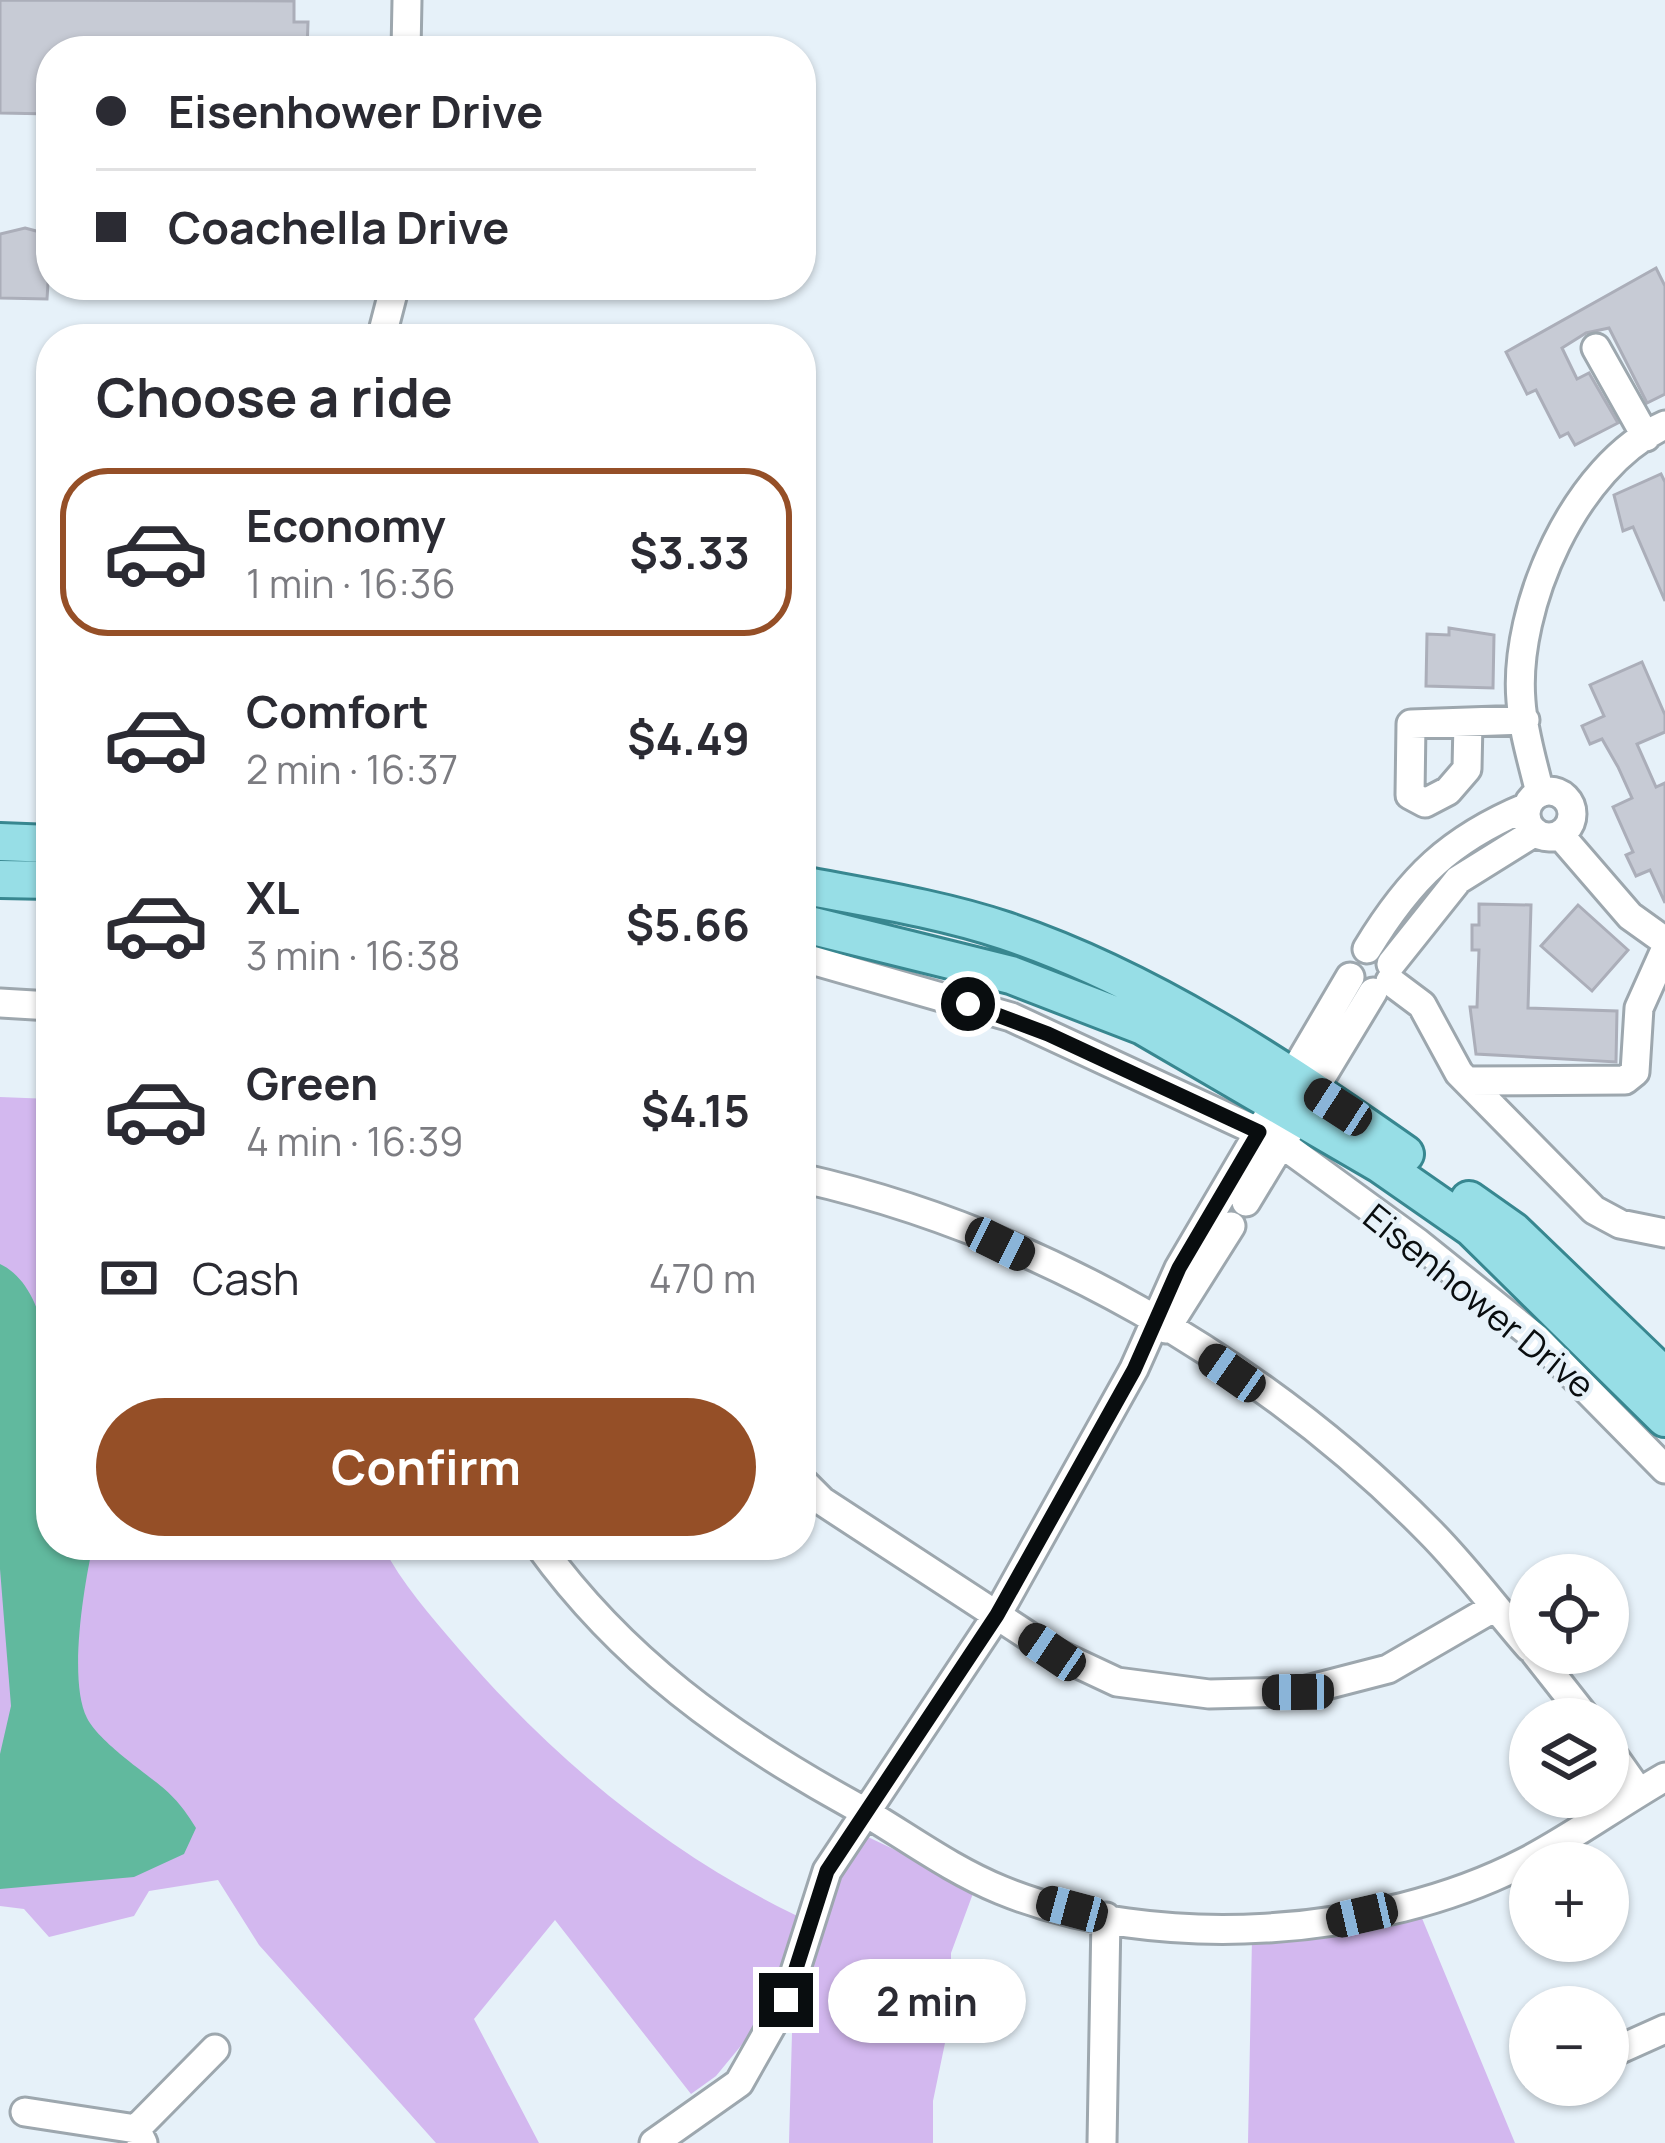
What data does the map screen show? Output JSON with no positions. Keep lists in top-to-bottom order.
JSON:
{
  "streets": {
    "main road": ["Eisenhower Drive"]
  },
  "page": {
    "banner": ["Eisenhower Drive", "Coachella Drive"],
    "heading": "Choose a ride",
    "list": [
      {
        "name": "Economy",
        "note": "1 min · 16:36",
        "value": "$3.33"
      },
      {
        "name": "Comfort",
        "note": "2 min · 16:37",
        "value": "$4.49"
      },
      {
        "name": "XL",
        "note": "3 min · 16:38",
        "value": "$5.66"
      },
      {
        "name": "Green",
        "note": "4 min · 16:39",
        "value": "$4.15"
      }
    ],
    "pay": ["Cash", "470 m"],
    "buttons": "Confirm",
    "map_buttons": ["+", "−"],
    "bubble": "2 min"
  }
}
